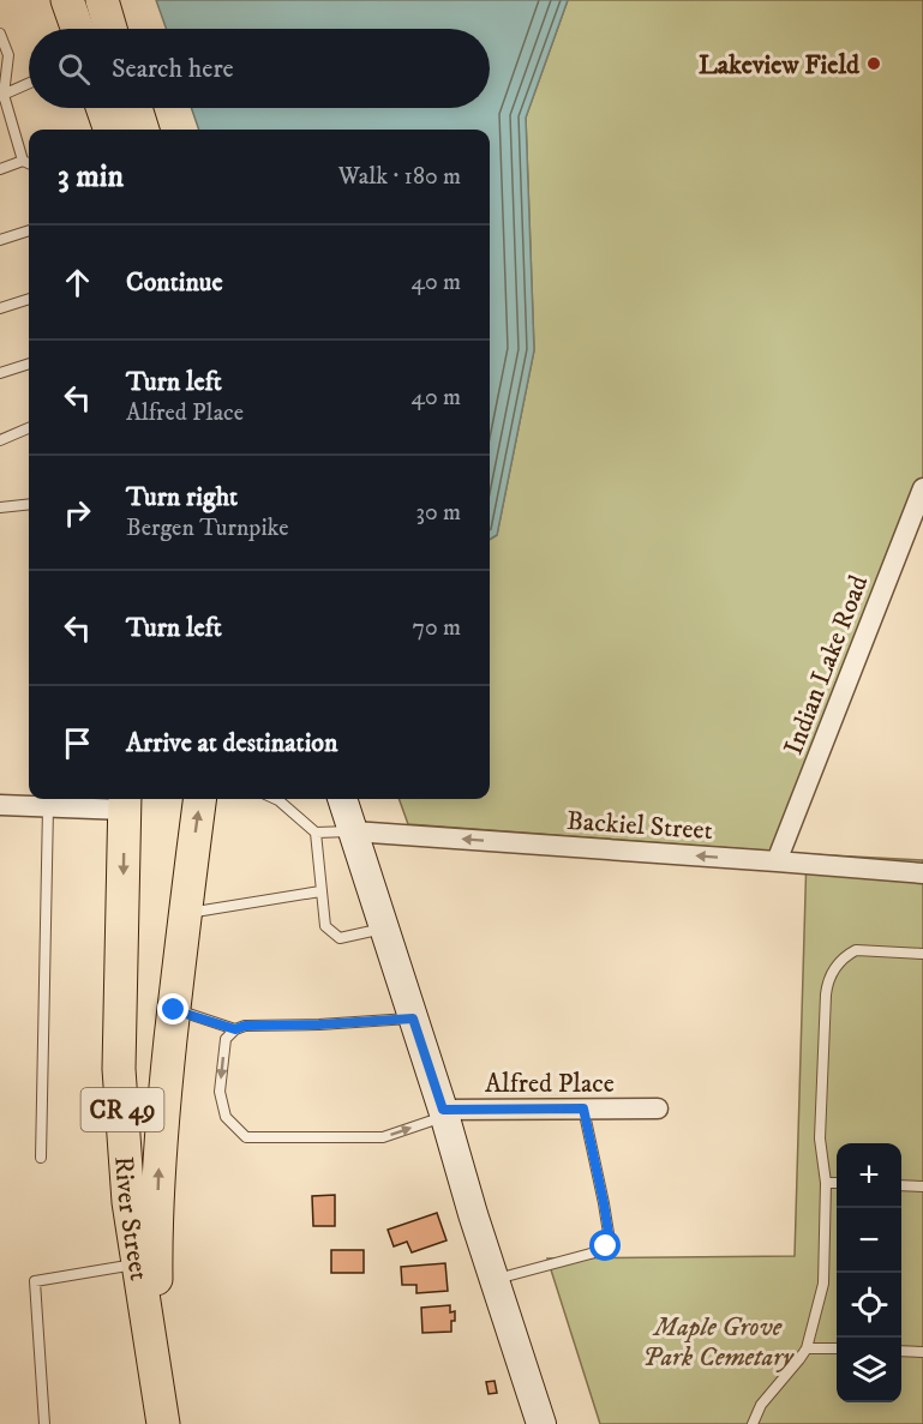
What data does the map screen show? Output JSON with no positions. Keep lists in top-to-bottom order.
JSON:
{
  "streets": {
    "main road": ["CR 49", "River Street"],
    "street": ["Indian Lake Road", "Backiel Street", "Alfred Place"]
  },
  "crossings": [
    ["Indian Lake Road", "Backiel Street"],
    ["CR 49", "River Street"]
  ],
  "one_way": ["Backiel Street"],
  "parks": ["Maple Grove Park Cemetary"],
  "places": ["Lakeview Field"],
  "page": {
    "search": "Search here",
    "heading": ["3 min", "Walk · 180 m"],
    "list": [
      ["Continue", "40 m"],
      ["Turn left", "Alfred Place", "40 m"],
      ["Turn right", "Bergen Turnpike", "30 m"],
      ["Turn left", "70 m"],
      "Arrive at destination"
    ],
    "map_buttons": ["+", "−"]
  }
}
